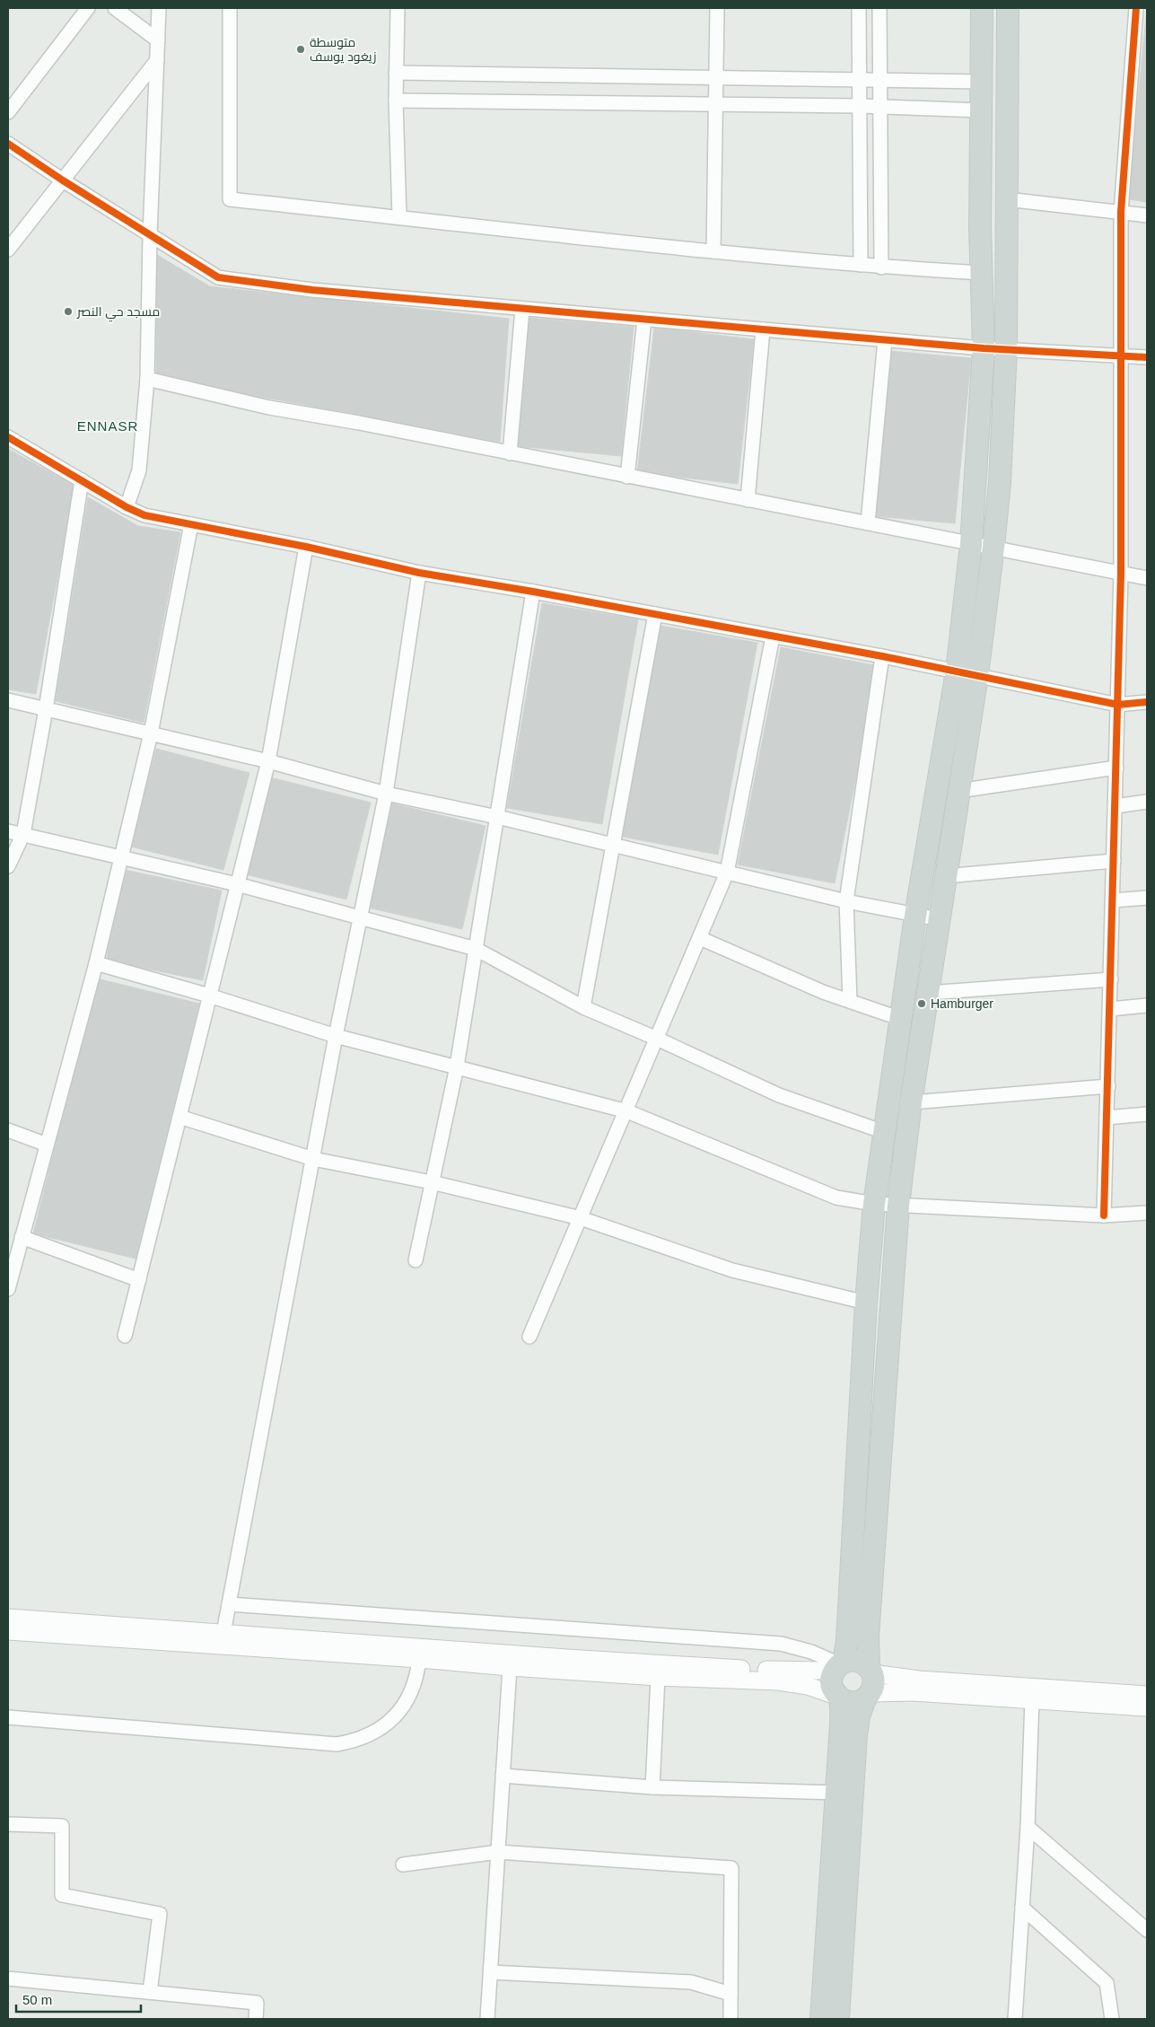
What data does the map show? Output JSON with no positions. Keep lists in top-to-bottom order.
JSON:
{
  "districts": ["ENNASR"],
  "places": ["متوسطة زيغود يوسف", "مسجد حي النصر", "Hamburger"],
  "scale_bar": "50 m"
}
